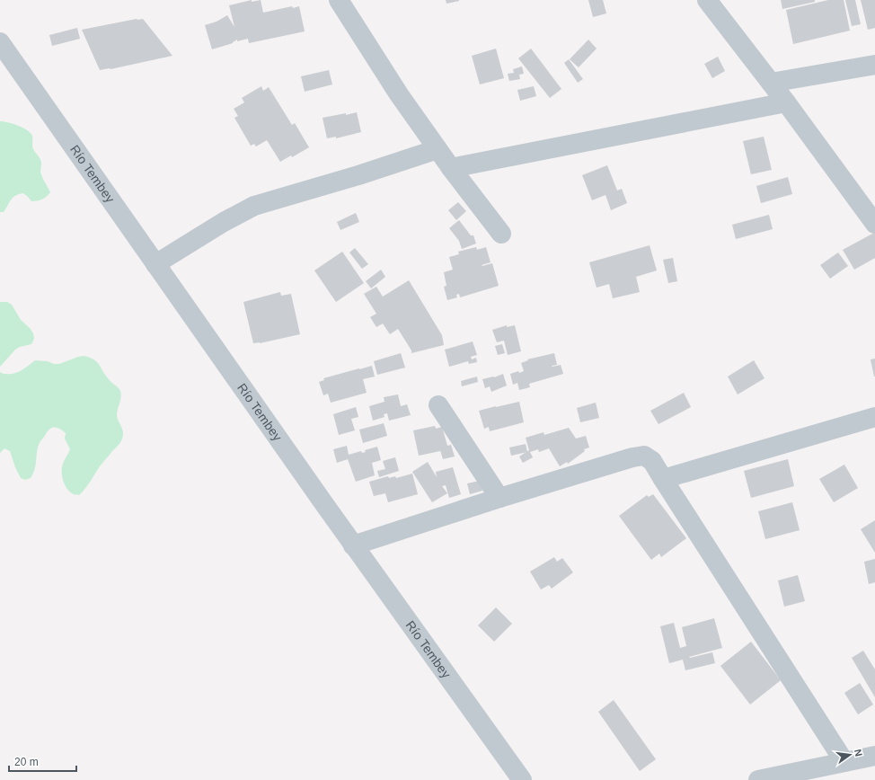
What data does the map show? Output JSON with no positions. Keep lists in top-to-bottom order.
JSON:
{
  "streets": {
    "street": ["Río Tembey"]
  },
  "scale_bar": "20 m",
  "north": "right"
}
